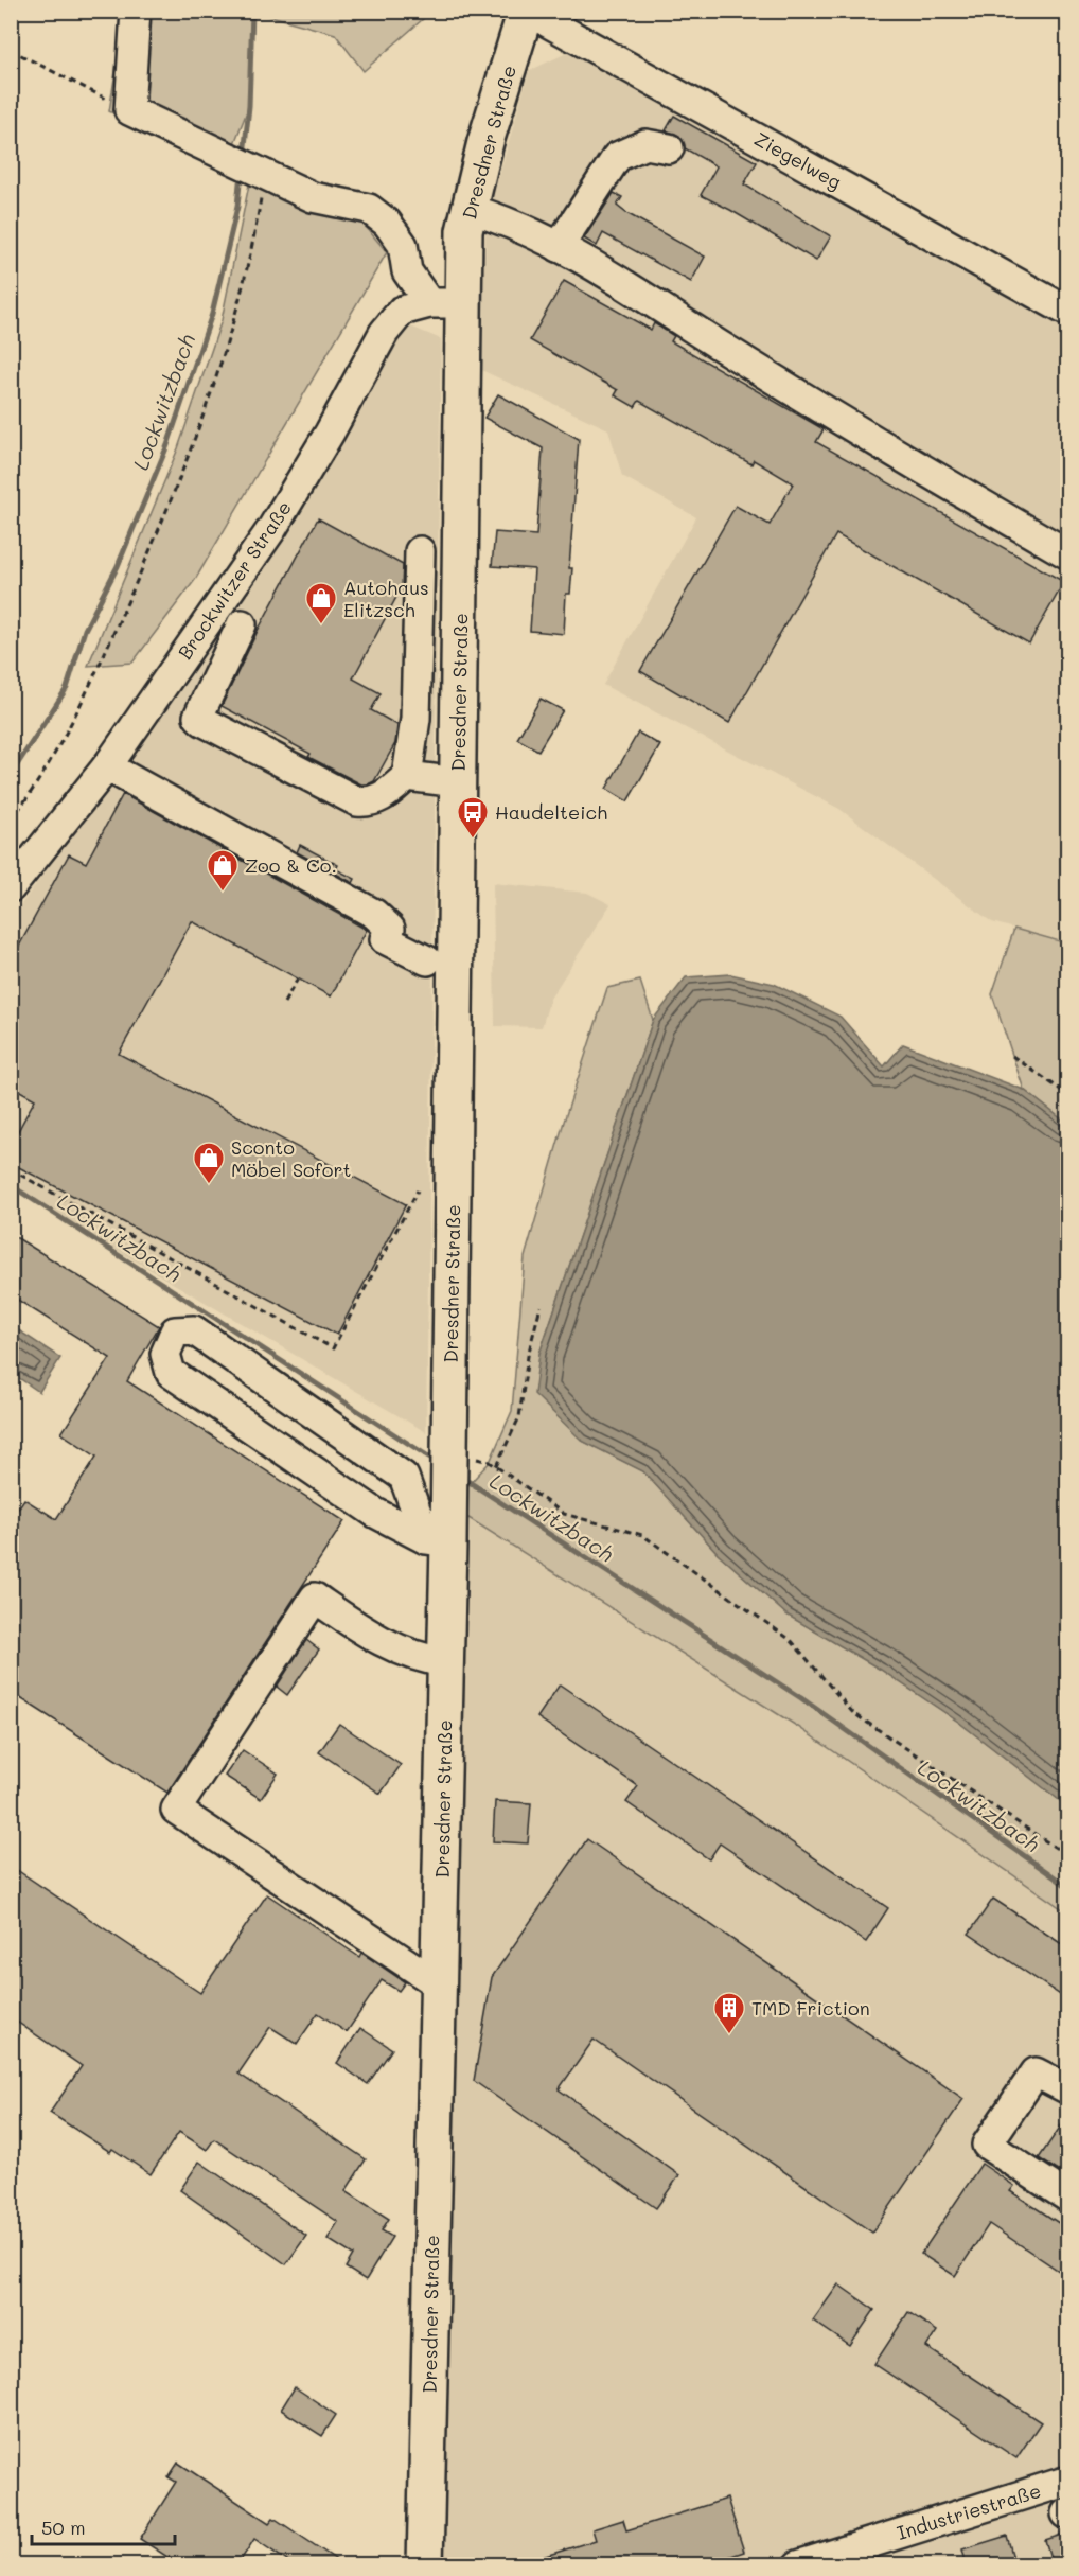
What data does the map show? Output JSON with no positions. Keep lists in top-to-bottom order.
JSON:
{
  "streets": {
    "main road": ["Dresdner Straße"],
    "street": ["Ziegelweg", "Brockwitzer Straße", "Industriestraße"]
  },
  "crossings": [
    ["Dresdner Straße", "Ziegelweg"],
    ["Dresdner Straße", "Brockwitzer Straße"]
  ],
  "water": ["Lockwitzbach"],
  "places": {
    "shop": ["Autohaus Elitzsch", "Zoo & Co.", "Sconto Möbel Sofort"],
    "bus stop": ["Haudelteich"],
    "building": ["TMD Friction"]
  },
  "scale_bar": "50 m"
}
